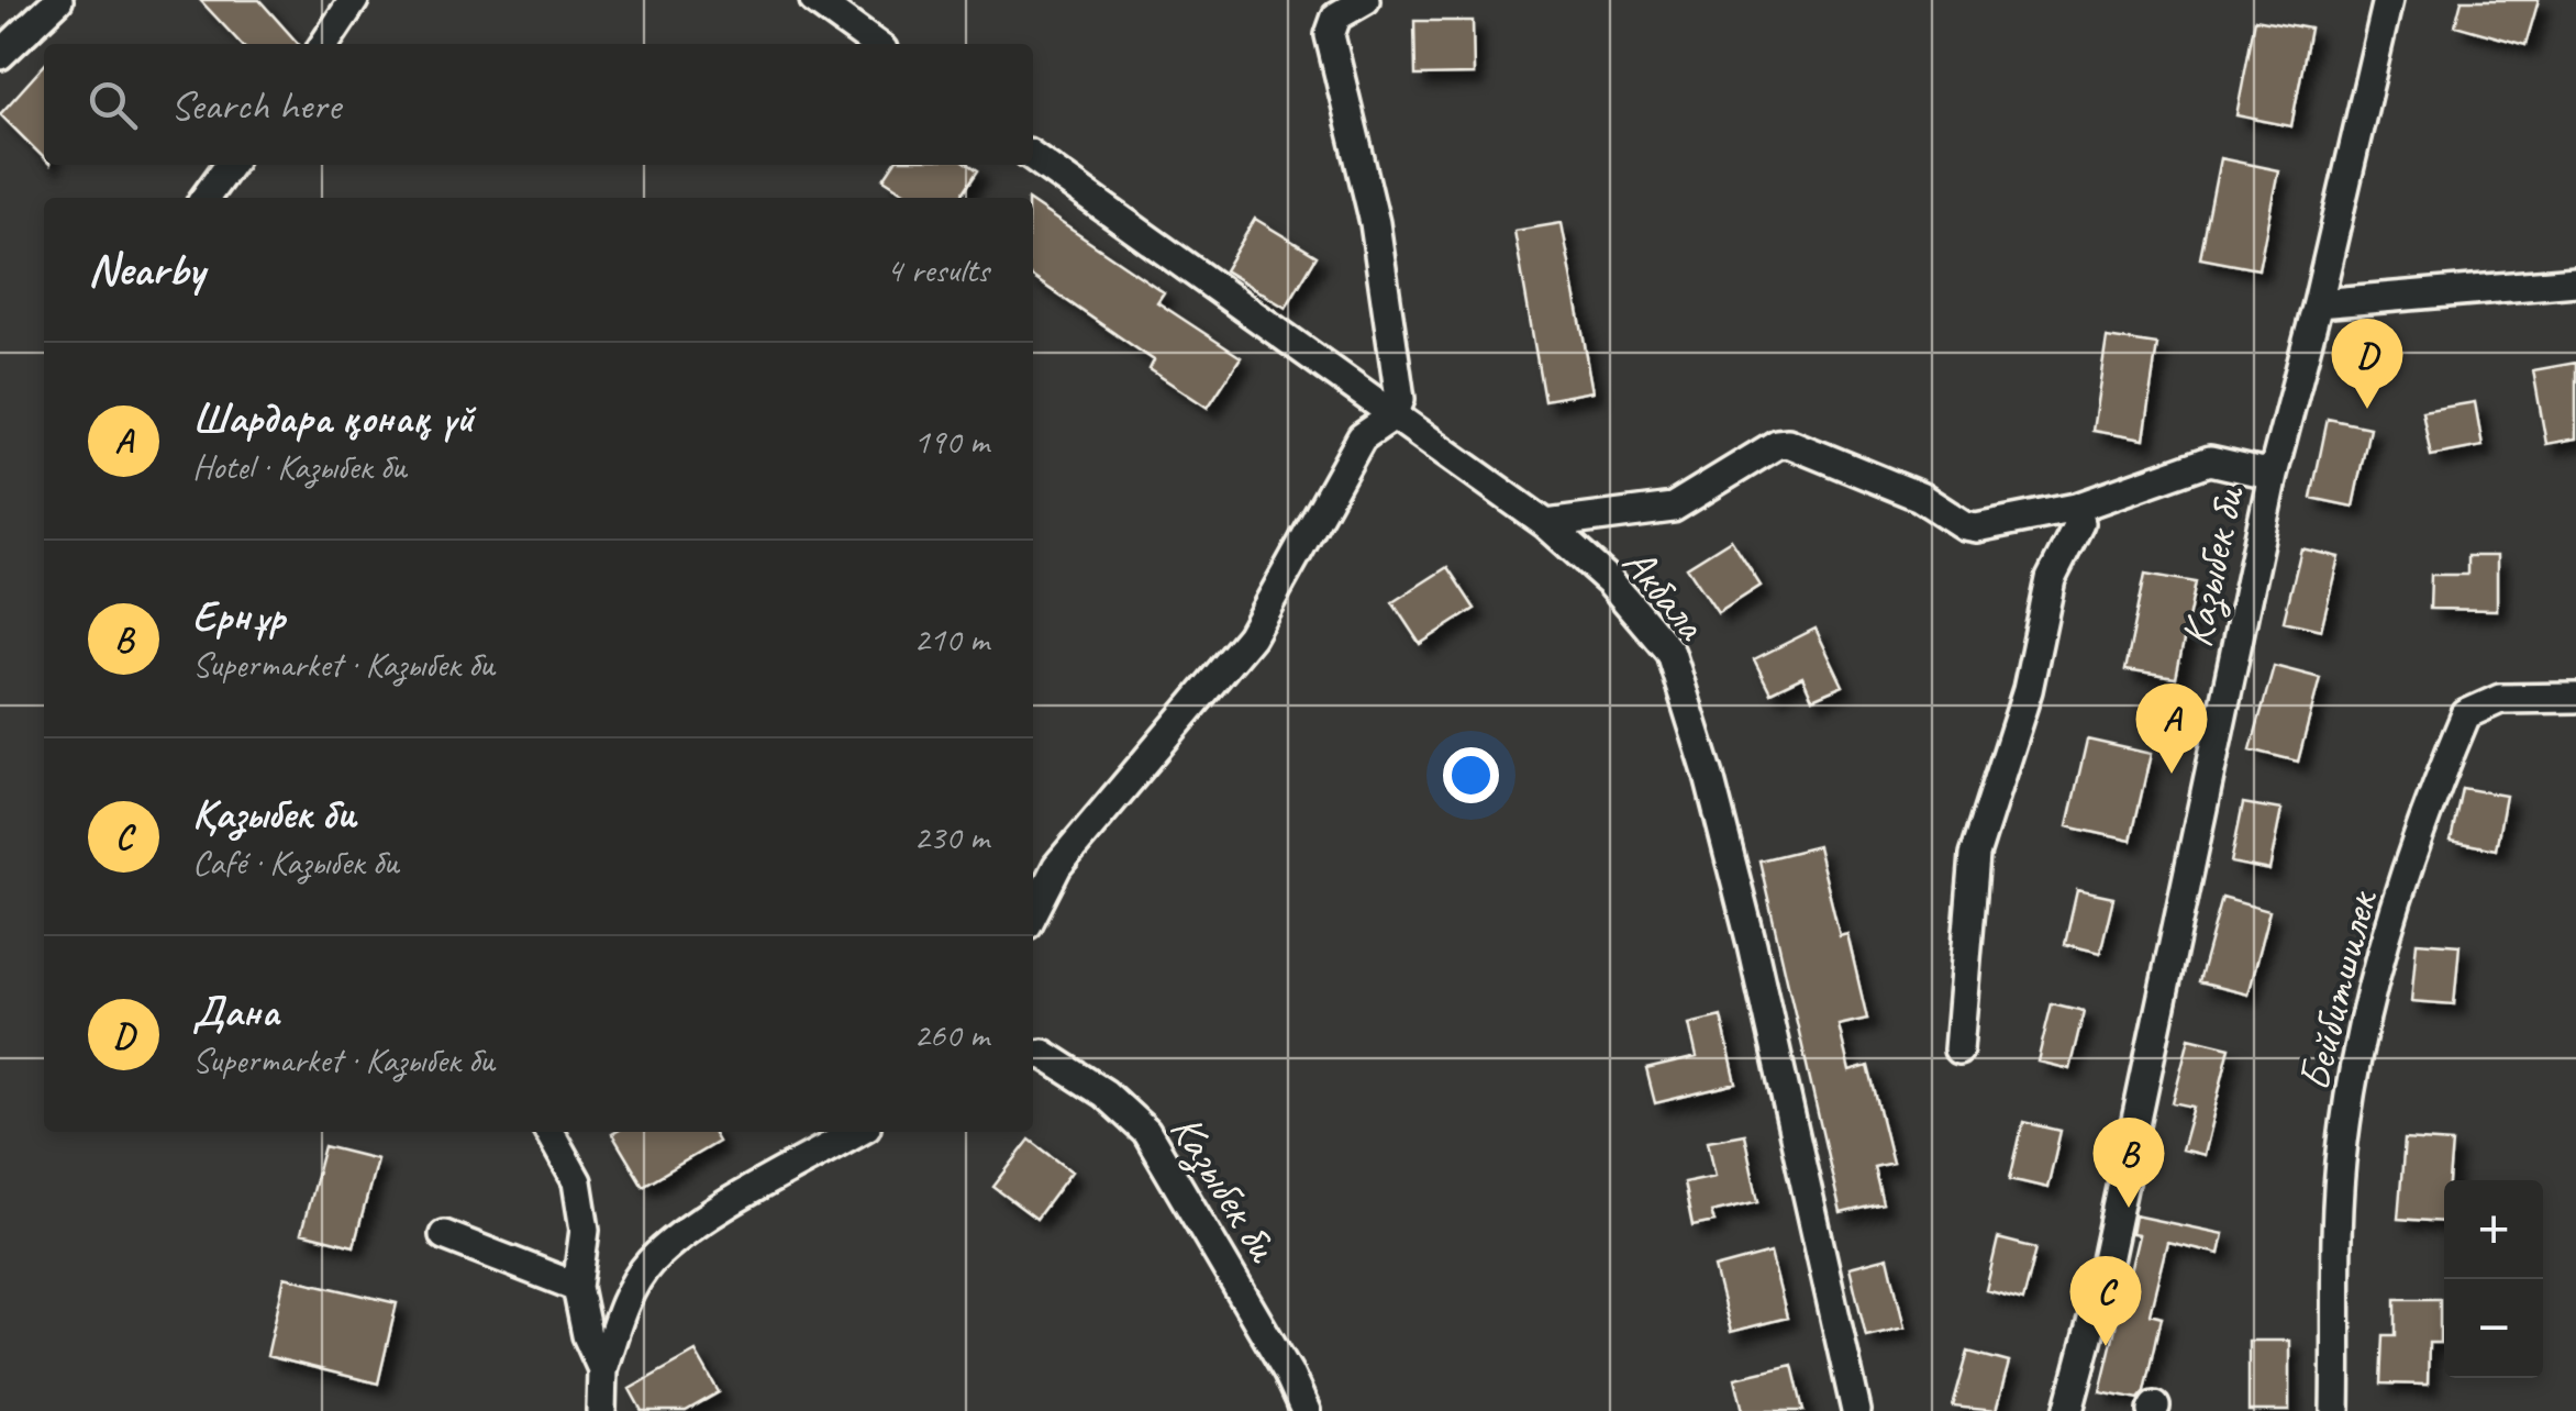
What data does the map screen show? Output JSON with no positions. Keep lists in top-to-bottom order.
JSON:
{
  "streets": {
    "street": ["Казыбек би", "Акбала", "Бейбитшилек"]
  },
  "page": {
    "search": "Search here",
    "heading": ["Nearby", "4 results"],
    "pins": [
      "D",
      "A",
      "B",
      "C"
    ],
    "list": [
      {
        "mark": "A",
        "name": "Шардара қонақ үй",
        "note": "Hotel · Казыбек би",
        "value": "190 m"
      },
      {
        "mark": "B",
        "name": "Ернұр",
        "note": "Supermarket · Казыбек би",
        "value": "210 m"
      },
      {
        "mark": "C",
        "name": "Қазыбек би",
        "note": "Café · Казыбек би",
        "value": "230 m"
      },
      {
        "mark": "D",
        "name": "Дана",
        "note": "Supermarket · Казыбек би",
        "value": "260 m"
      }
    ],
    "map_buttons": ["+", "−"]
  }
}
